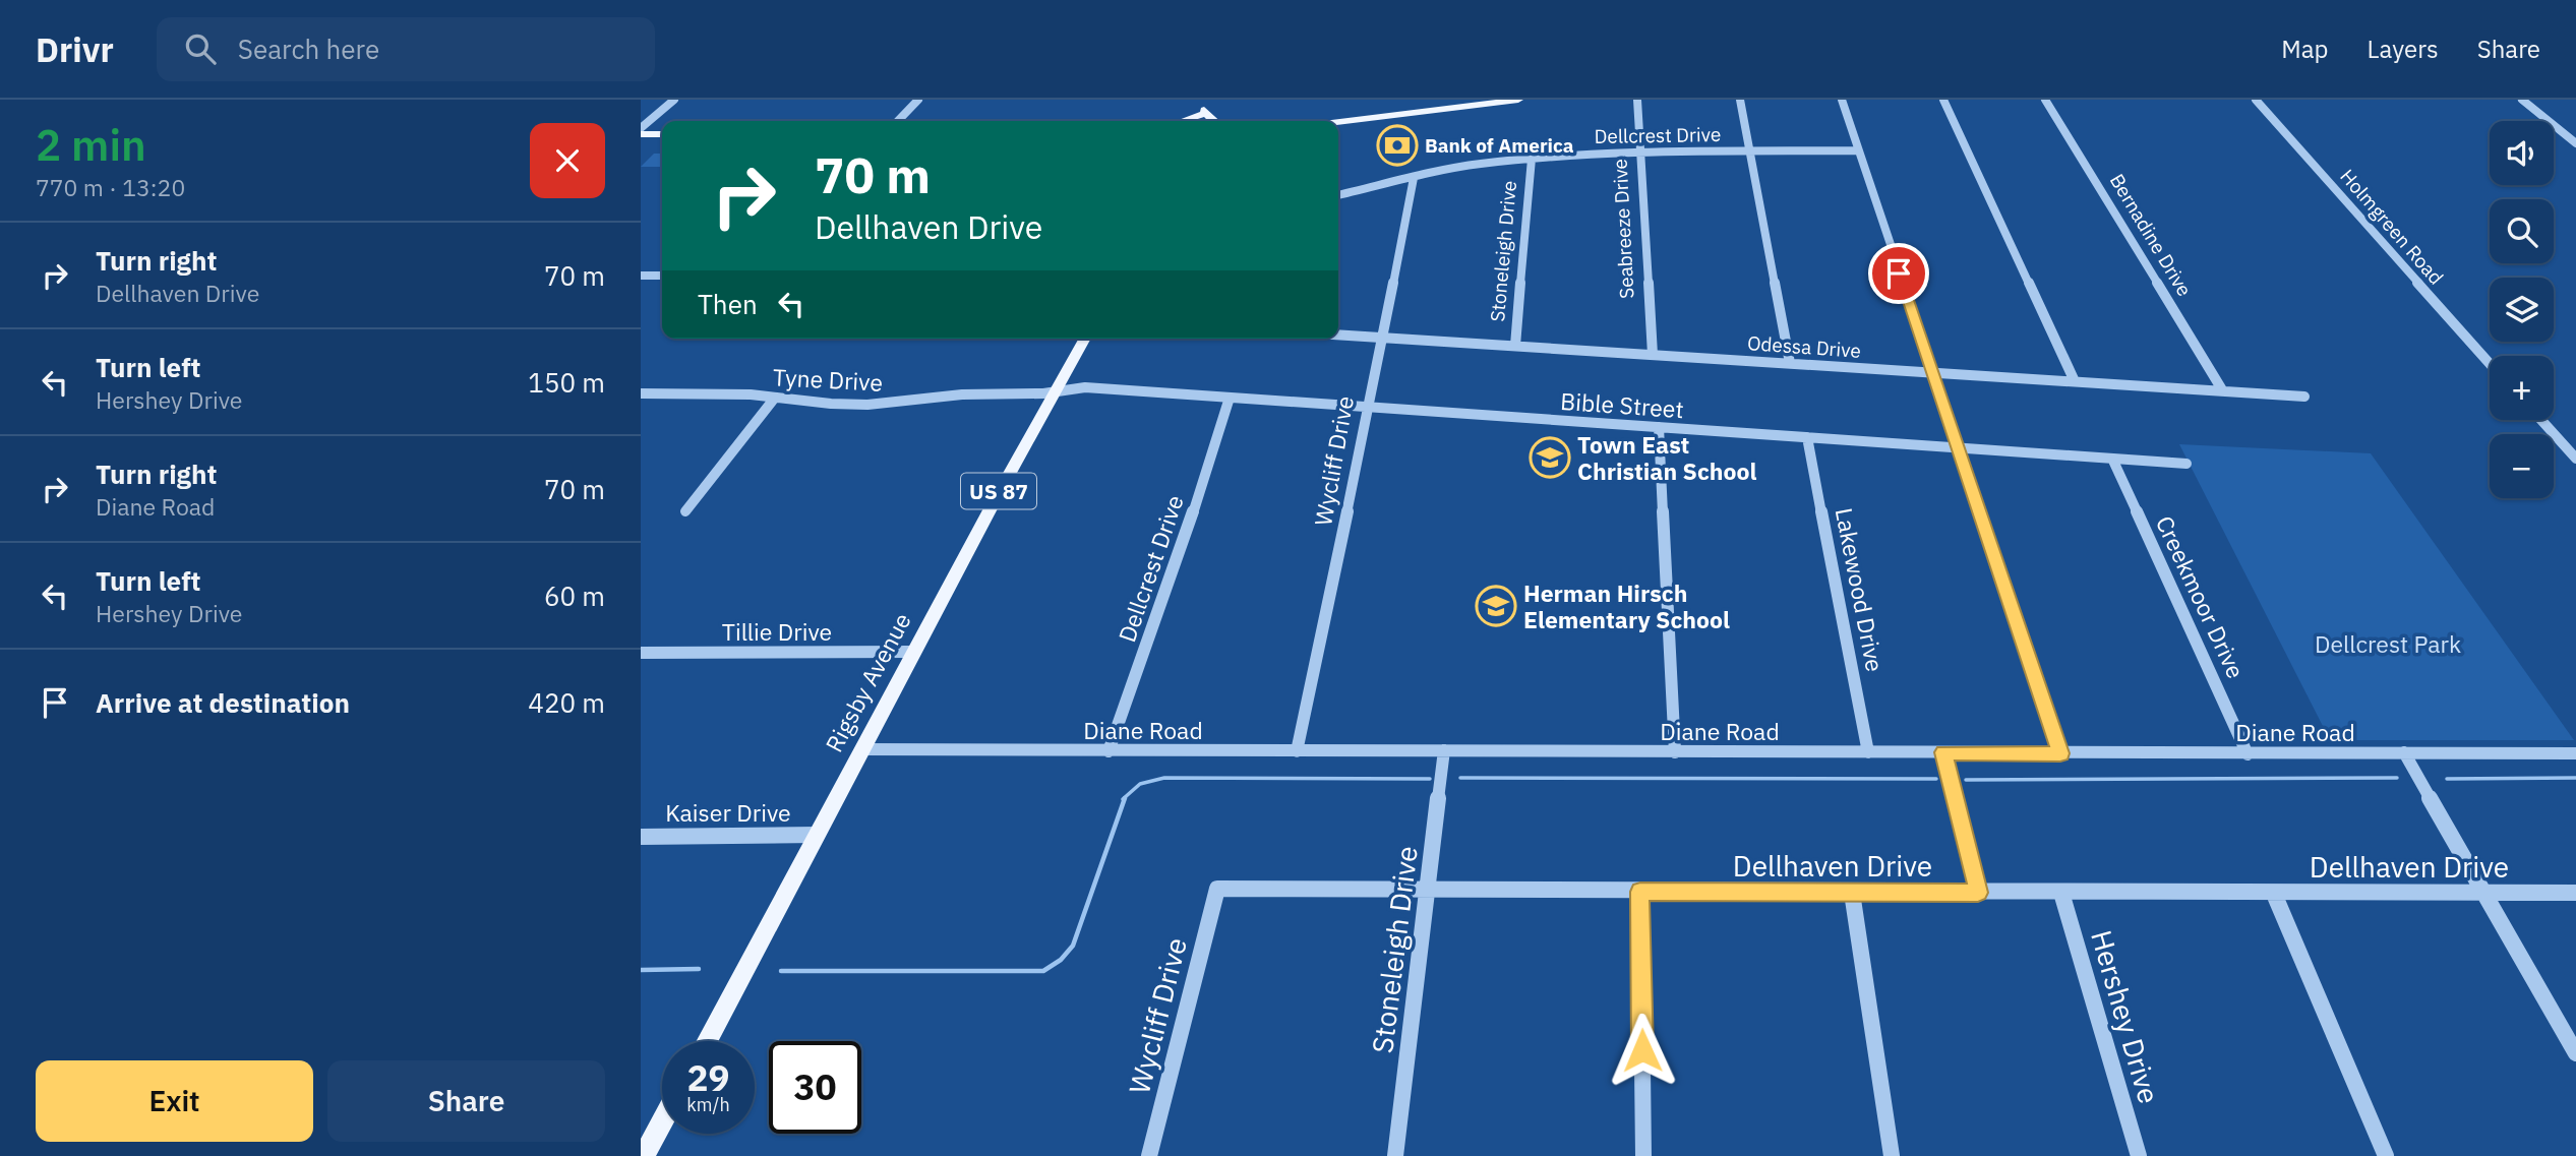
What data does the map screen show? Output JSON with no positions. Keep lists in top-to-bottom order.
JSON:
{
  "streets": {
    "main road": ["US 87", "Rigsby Avenue"],
    "street": [
      "Dellcrest Drive",
      "Holmgreen Road",
      "Seabreeze Drive",
      "Bernadine Drive",
      "Stoneleigh Drive",
      "Odessa Drive",
      "Tyne Drive",
      "Bible Street",
      "Wycliff Drive",
      "Lakewood Drive",
      "Creekmoor Drive",
      "Tillie Drive",
      "Diane Road",
      "Kaiser Drive",
      "Dellhaven Drive",
      "Hershey Drive"
    ]
  },
  "crossings": [
    ["Dellcrest Drive", "Seabreeze Drive"],
    ["Dellcrest Drive", "Stoneleigh Drive"],
    ["Dellcrest Drive", "Bible Street"],
    ["Dellcrest Drive", "Wycliff Drive"],
    ["Dellcrest Drive", "Diane Road"],
    ["Seabreeze Drive", "Odessa Drive"],
    ["Bernadine Drive", "Odessa Drive"],
    ["Stoneleigh Drive", "Odessa Drive"],
    ["Stoneleigh Drive", "Diane Road"],
    ["Stoneleigh Drive", "Dellhaven Drive"],
    ["Odessa Drive", "Wycliff Drive"],
    ["Tyne Drive", "Bible Street"],
    ["Tyne Drive", "Rigsby Avenue"],
    ["Bible Street", "Wycliff Drive"],
    ["Bible Street", "Lakewood Drive"],
    ["Bible Street", "Creekmoor Drive"],
    ["Bible Street", "Rigsby Avenue"],
    ["Wycliff Drive", "Diane Road"],
    ["Wycliff Drive", "Dellhaven Drive"],
    ["Lakewood Drive", "Diane Road"],
    ["Creekmoor Drive", "Diane Road"],
    ["Tillie Drive", "Rigsby Avenue"],
    ["Rigsby Avenue", "Diane Road"],
    ["Rigsby Avenue", "Kaiser Drive"],
    ["Dellhaven Drive", "Hershey Drive"]
  ],
  "parks": ["Dellcrest Park"],
  "places": {
    "bank": ["Bank of America"],
    "school or university": ["Town East Christian School", "Herman Hirsch Elementary School"]
  },
  "page": {
    "header": "Drivr",
    "search": "Search here",
    "nav": ["Map", "Layers", "Share"],
    "heading": ["2 min", "770 m · 13:20"],
    "map_buttons": ["+", "−"],
    "turn": ["70 m", "Dellhaven Drive"],
    "list": [
      {
        "name": "Turn right",
        "note": "Dellhaven Drive",
        "value": "70 m"
      },
      {
        "name": "Turn left",
        "note": "Hershey Drive",
        "value": "150 m"
      },
      {
        "name": "Turn right",
        "note": "Diane Road",
        "value": "70 m"
      },
      {
        "name": "Turn left",
        "note": "Hershey Drive",
        "value": "60 m"
      },
      {
        "name": "Arrive at destination",
        "value": "420 m"
      }
    ],
    "then": "Then",
    "speed": "29 km/h",
    "limit": "30",
    "buttons": ["Exit", "Share"]
  }
}
